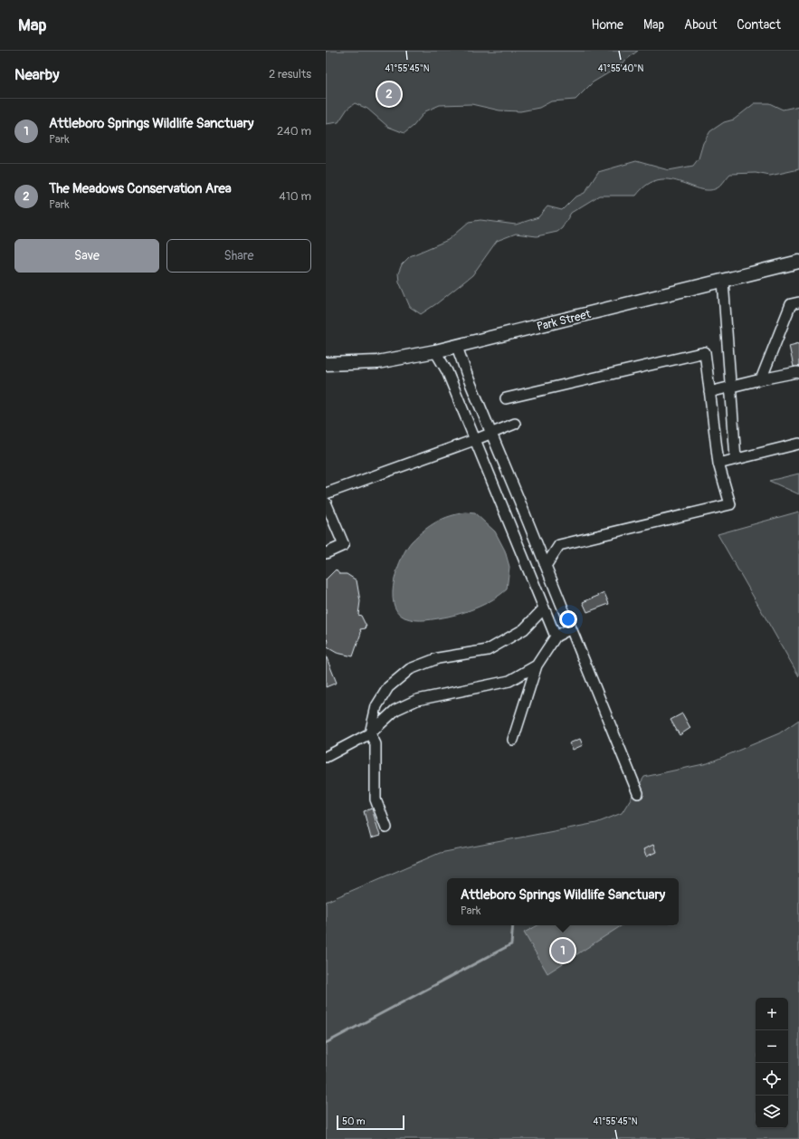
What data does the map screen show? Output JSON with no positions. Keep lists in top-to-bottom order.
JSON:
{
  "streets": {
    "main road": ["Park Street"]
  },
  "scale_bar": "50 m",
  "page": {
    "header": "Map",
    "nav": [
      "Home",
      "Map",
      "About",
      "Contact"
    ],
    "heading": ["Nearby", "2 results"],
    "pins": ["2", "1"],
    "list": [
      {
        "mark": "1",
        "name": "Attleboro Springs Wildlife Sanctuary",
        "note": "Park",
        "value": "240 m"
      },
      {
        "mark": "2",
        "name": "The Meadows Conservation Area",
        "note": "Park",
        "value": "410 m"
      }
    ],
    "buttons": ["Save", "Share"],
    "popup": ["Attleboro Springs Wildlife Sanctuary", "Park"],
    "map_buttons": ["+", "−"],
    "scale": "50 m"
  },
  "coordinates": ["41°55'40\"N", "41°55'45\"N"]
}
